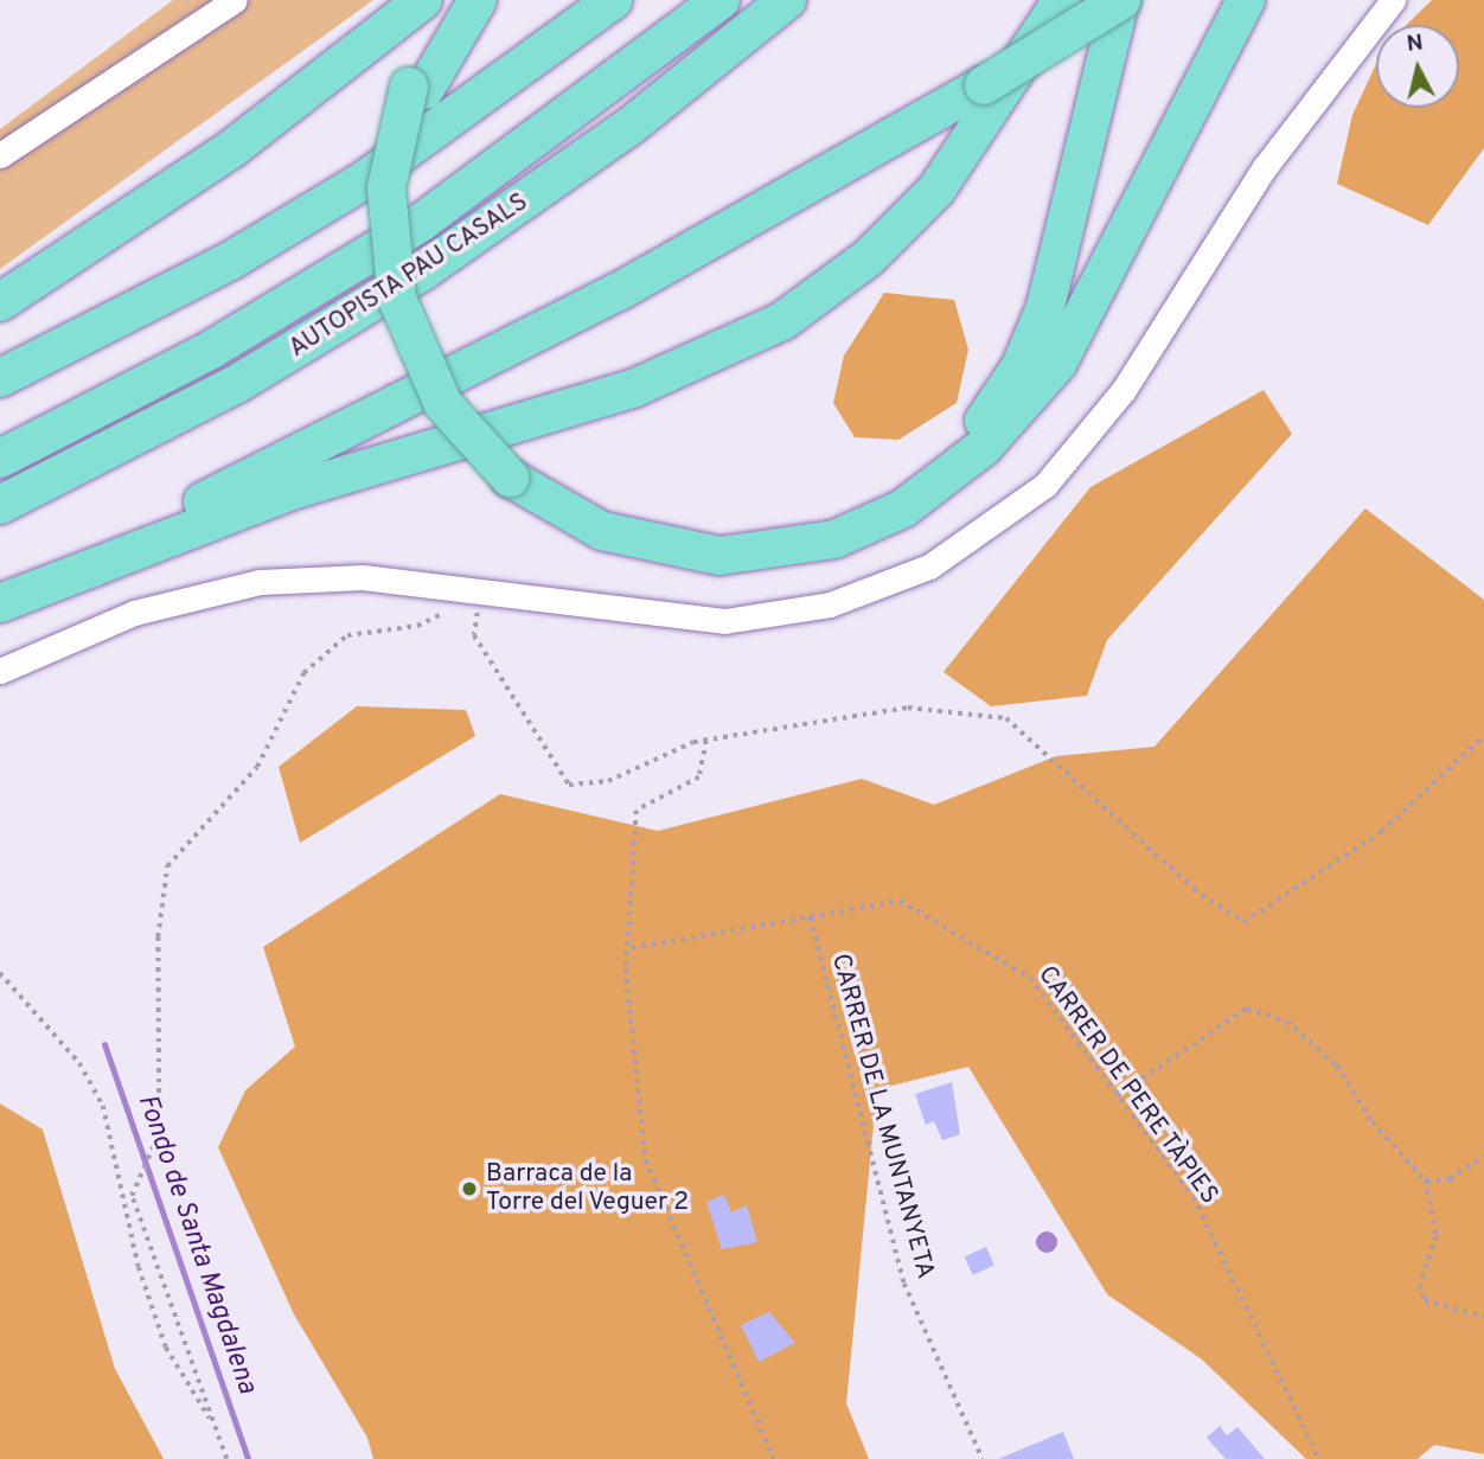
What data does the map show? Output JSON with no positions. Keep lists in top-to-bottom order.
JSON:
{
  "streets": {
    "highway": ["AUTOPISTA PAU CASALS"],
    "path": ["CARRER DE PERE TÀPIES", "CARRER DE LA MUNTANYETA"]
  },
  "crossings": [
    ["CARRER DE PERE TÀPIES", "CARRER DE LA MUNTANYETA"]
  ],
  "water": ["Fondo de Santa Magdalena"],
  "places": ["Barraca de la Torre del Veguer 2"],
  "north": "top"
}
